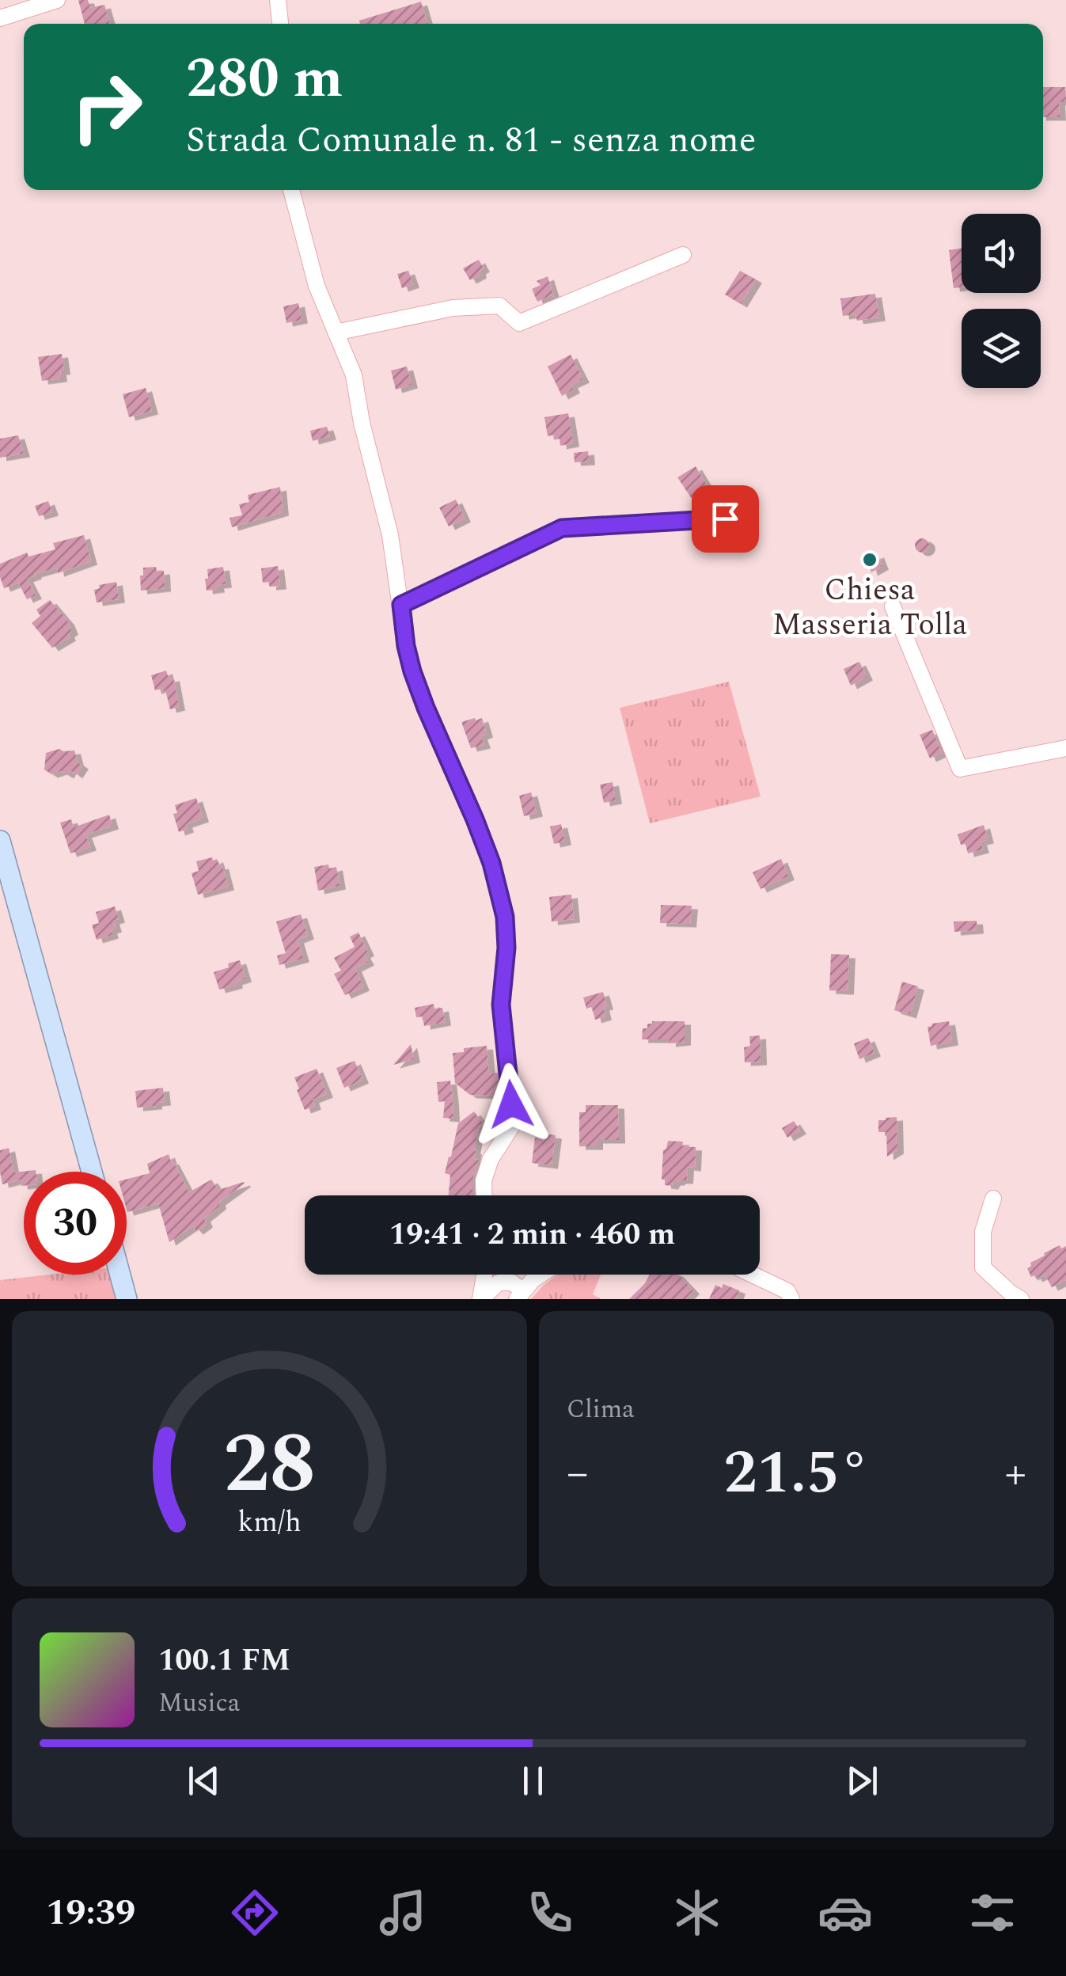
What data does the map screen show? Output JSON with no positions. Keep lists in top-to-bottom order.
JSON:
{
  "places": ["Chiesa Masseria Tolla"],
  "page": {
    "turn": ["280 m", "Strada Comunale n. 81 - senza nome"],
    "limit": "30",
    "trip": "19:41 · 2 min · 460 m",
    "tile": "Clima",
    "heat": ["−", "21.5°", "+"],
    "song": ["100.1 FM", "Musica"],
    "tabs": "19:39",
    "gauge": ["28", "km/h"]
  }
}
